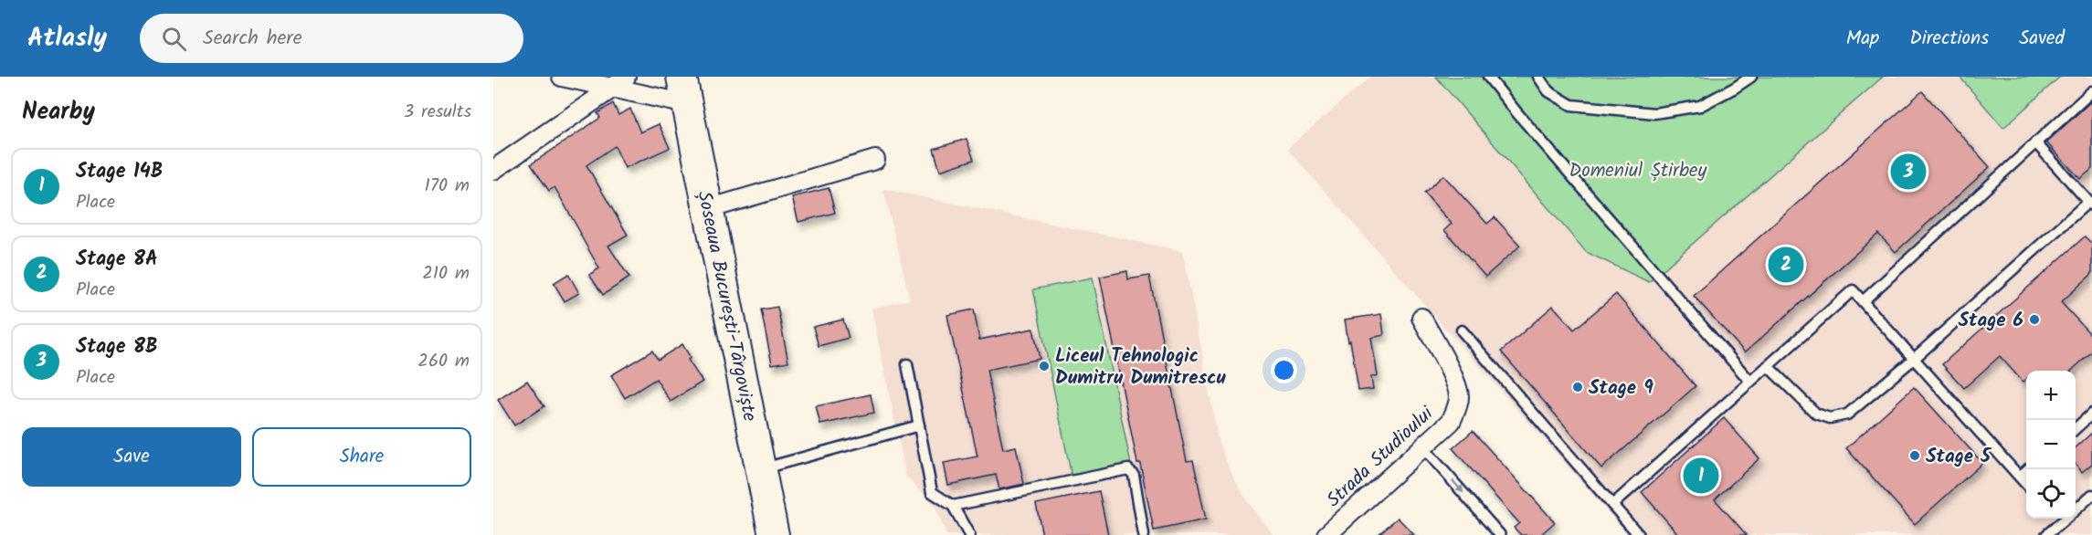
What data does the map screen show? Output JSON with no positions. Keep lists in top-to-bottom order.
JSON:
{
  "streets": {
    "main road": ["Șoseaua București-Târgoviște"],
    "street": ["Strada Studioului"]
  },
  "parks": ["Domeniul Știrbey"],
  "places": [
    "Stage 6",
    "Liceul Tehnologic Dumitru Dumitrescu",
    "Stage 9",
    "Stage 5"
  ],
  "page": {
    "header": "Atlasly",
    "search": "Search here",
    "nav": ["Map", "Directions", "Saved"],
    "heading": ["Nearby", "3 results"],
    "list": [
      {
        "mark": "1",
        "name": "Stage 14B",
        "note": "Place",
        "value": "170 m"
      },
      {
        "mark": "2",
        "name": "Stage 8A",
        "note": "Place",
        "value": "210 m"
      },
      {
        "mark": "3",
        "name": "Stage 8B",
        "note": "Place",
        "value": "260 m"
      }
    ],
    "pins": ["3", "2", "1"],
    "map_buttons": ["+", "−"],
    "buttons": ["Save", "Share"]
  }
}
